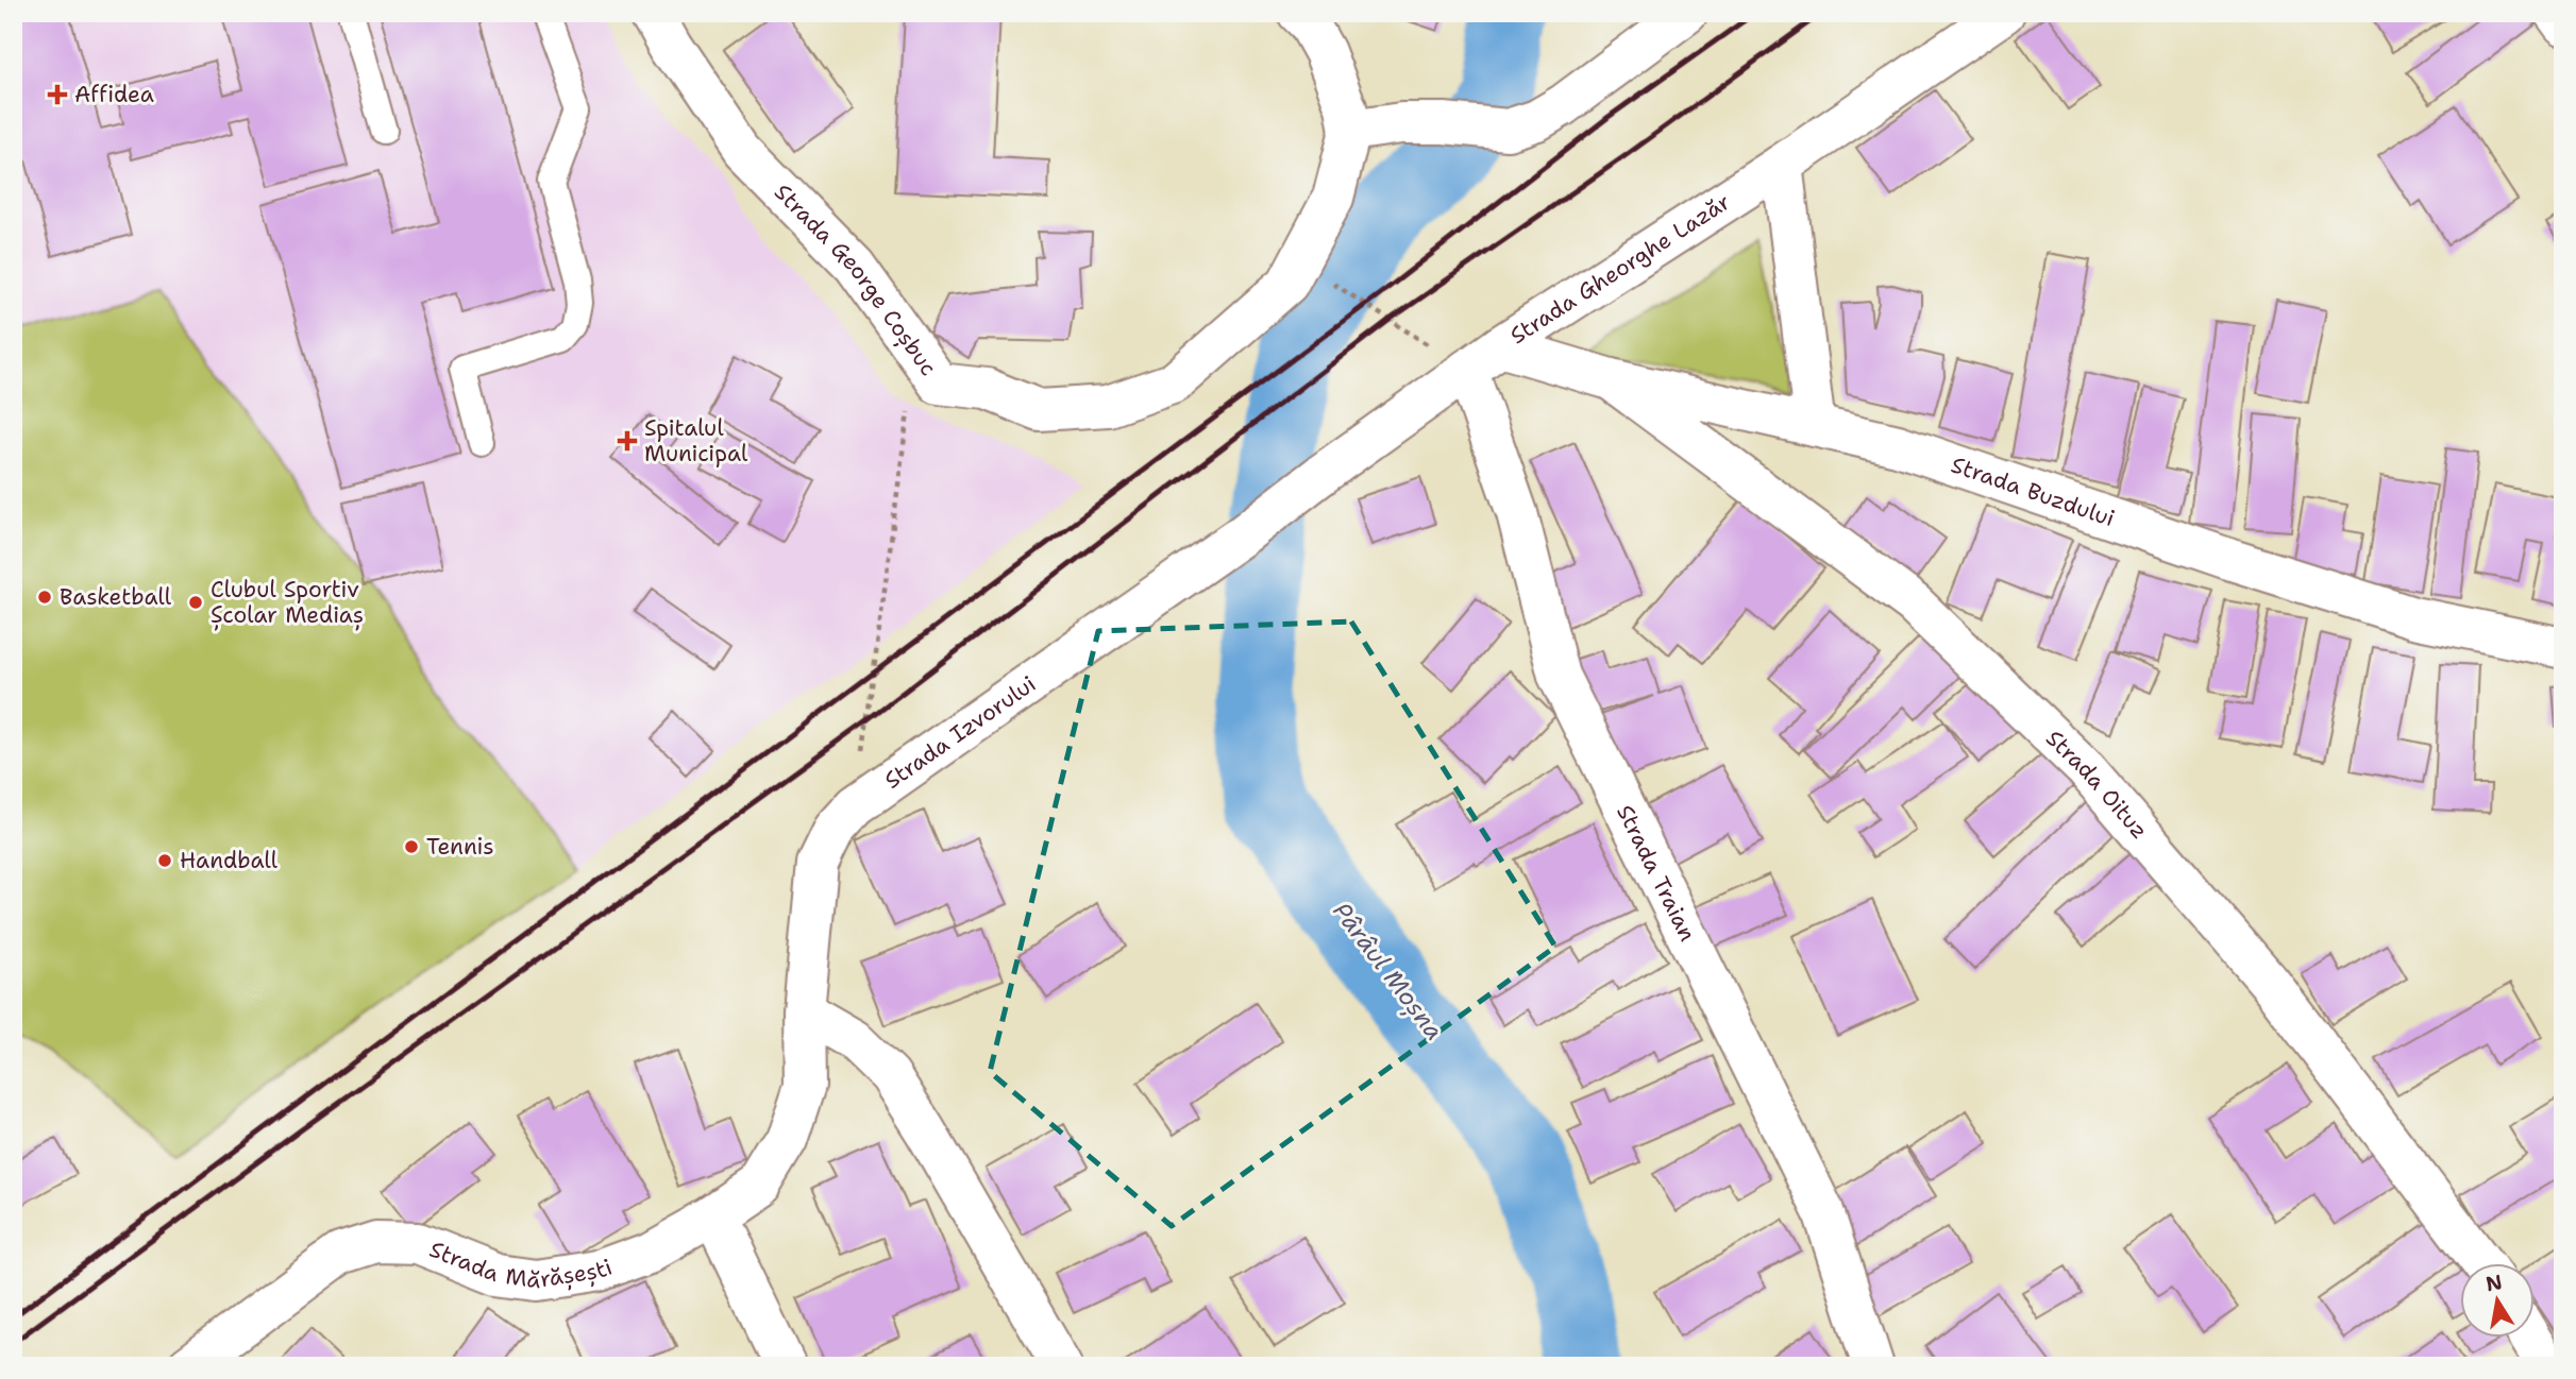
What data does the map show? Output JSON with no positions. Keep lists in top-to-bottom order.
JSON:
{
  "streets": {
    "street": [
      "Strada Gheorghe Lazăr",
      "Strada George Coșbuc",
      "Strada Buzdului",
      "Strada Izvorului",
      "Strada Oituz",
      "Strada Traian",
      "Strada Mărășești"
    ]
  },
  "crossings": [
    ["Strada Gheorghe Lazăr", "Strada Buzdului"],
    ["Strada Gheorghe Lazăr", "Strada Izvorului"],
    ["Strada Gheorghe Lazăr", "Strada Traian"],
    ["Strada Buzdului", "Strada Oituz"],
    ["Strada Izvorului", "Strada Mărășești"]
  ],
  "water": ["Pârâul Moșna"],
  "places": {
    "health": ["Affidea", "Spitalul Municipal"],
    "other": [
      "Basketball",
      "Clubul Sportiv Școlar Mediaș",
      "Tennis",
      "Handball"
    ]
  },
  "north": "top"
}
